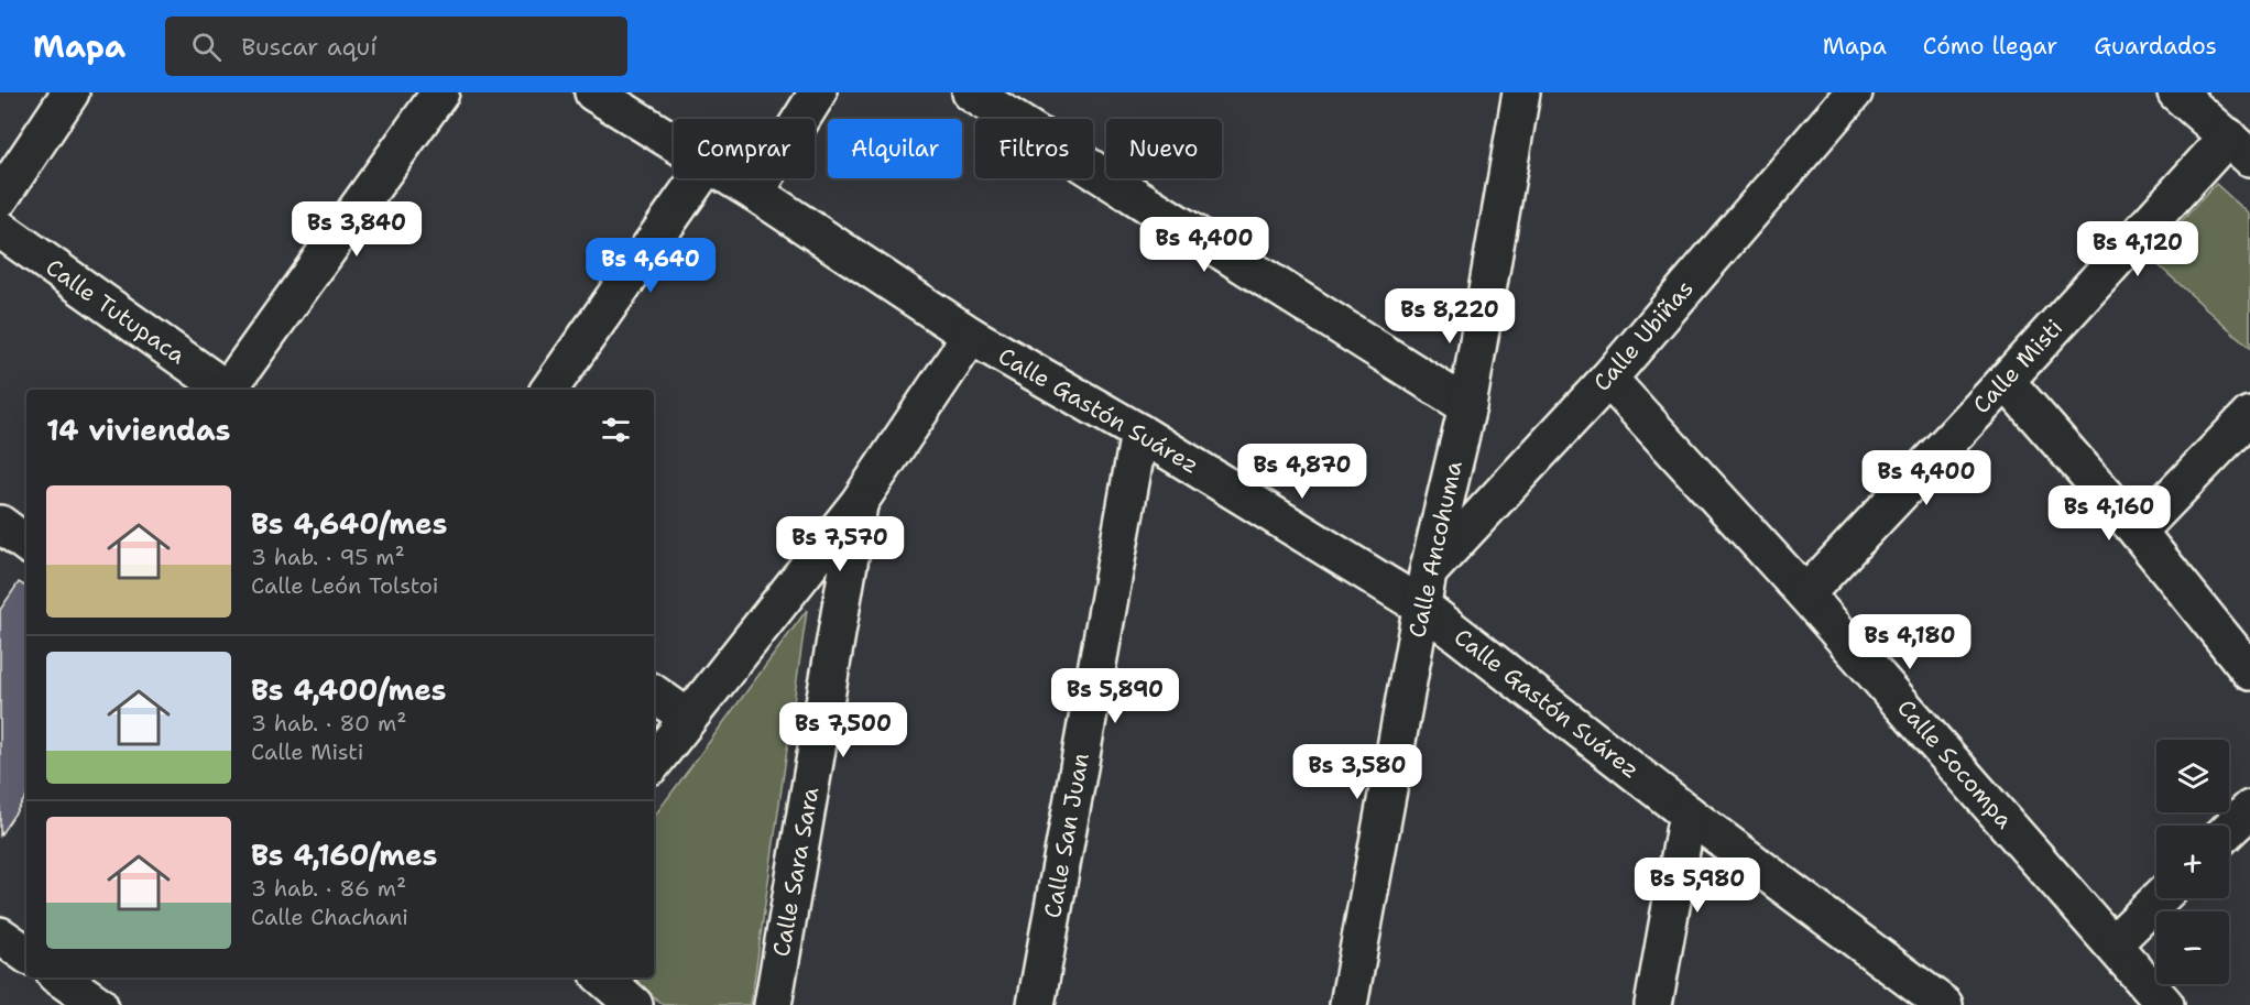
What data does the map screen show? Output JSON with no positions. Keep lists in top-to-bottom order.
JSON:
{
  "streets": {
    "street": [
      "Calle Tutupaca",
      "Calle Ubiñas",
      "Calle Misti",
      "Calle Gastón Suárez",
      "Calle Ancohuma",
      "Calle Socompa",
      "Calle San Juan",
      "Calle Sara Sara"
    ]
  },
  "crossings": [
    ["Calle Ubiñas", "Calle Gastón Suárez"],
    ["Calle Ubiñas", "Calle Ancohuma"],
    ["Calle Ubiñas", "Calle Socompa"],
    ["Calle Misti", "Calle Socompa"],
    ["Calle Gastón Suárez", "Calle Ancohuma"],
    ["Calle Gastón Suárez", "Calle San Juan"]
  ],
  "page": {
    "header": "Mapa",
    "search": "Buscar aquí",
    "nav": ["Mapa", "Cómo llegar", "Guardados"],
    "chip": [
      "Comprar",
      "Alquilar",
      "Filtros",
      "Nuevo"
    ],
    "price": [
      "Bs 3,840",
      "Bs 4,400",
      "Bs 4,120",
      "Bs 4,640",
      "Bs 8,220",
      "Bs 4,870",
      "Bs 4,400",
      "Bs 4,160",
      "Bs 7,570",
      "Bs 4,180",
      "Bs 5,890",
      "Bs 7,500",
      "Bs 3,580",
      "Bs 5,980"
    ],
    "heading": "14 viviendas",
    "list": [
      {
        "name": "Bs 4,640/mes",
        "note": "3 hab. · 95 m² · Calle León Tolstoi"
      },
      {
        "name": "Bs 4,400/mes",
        "note": "3 hab. · 80 m² · Calle Misti"
      },
      {
        "name": "Bs 4,160/mes",
        "note": "3 hab. · 86 m² · Calle Chachani"
      }
    ],
    "map_buttons": ["+", "−"]
  }
}
